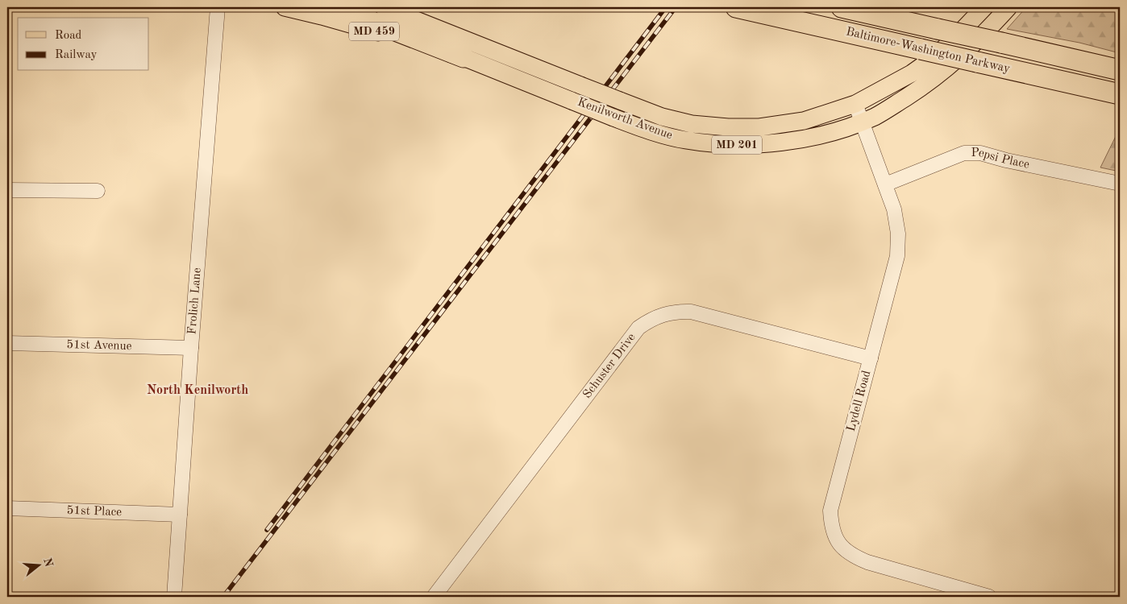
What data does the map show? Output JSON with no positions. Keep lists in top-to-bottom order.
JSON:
{
  "streets": {
    "highway": ["Baltimore-Washington Parkway", "MD 201"],
    "main road": ["MD 459", "Kenilworth Avenue"],
    "street": [
      "Pepsi Place",
      "Frolich Lane",
      "51st Avenue",
      "Schuster Drive",
      "Lydell Road",
      "51st Place"
    ]
  },
  "crossings": [
    ["Kenilworth Avenue", "MD 201"],
    ["Kenilworth Avenue", "Lydell Road"],
    ["Pepsi Place", "Lydell Road"],
    ["Frolich Lane", "51st Avenue"],
    ["Frolich Lane", "51st Place"],
    ["Schuster Drive", "Lydell Road"]
  ],
  "districts": ["North Kenilworth"],
  "legend": ["Road", "Railway"],
  "north": "right"
}
